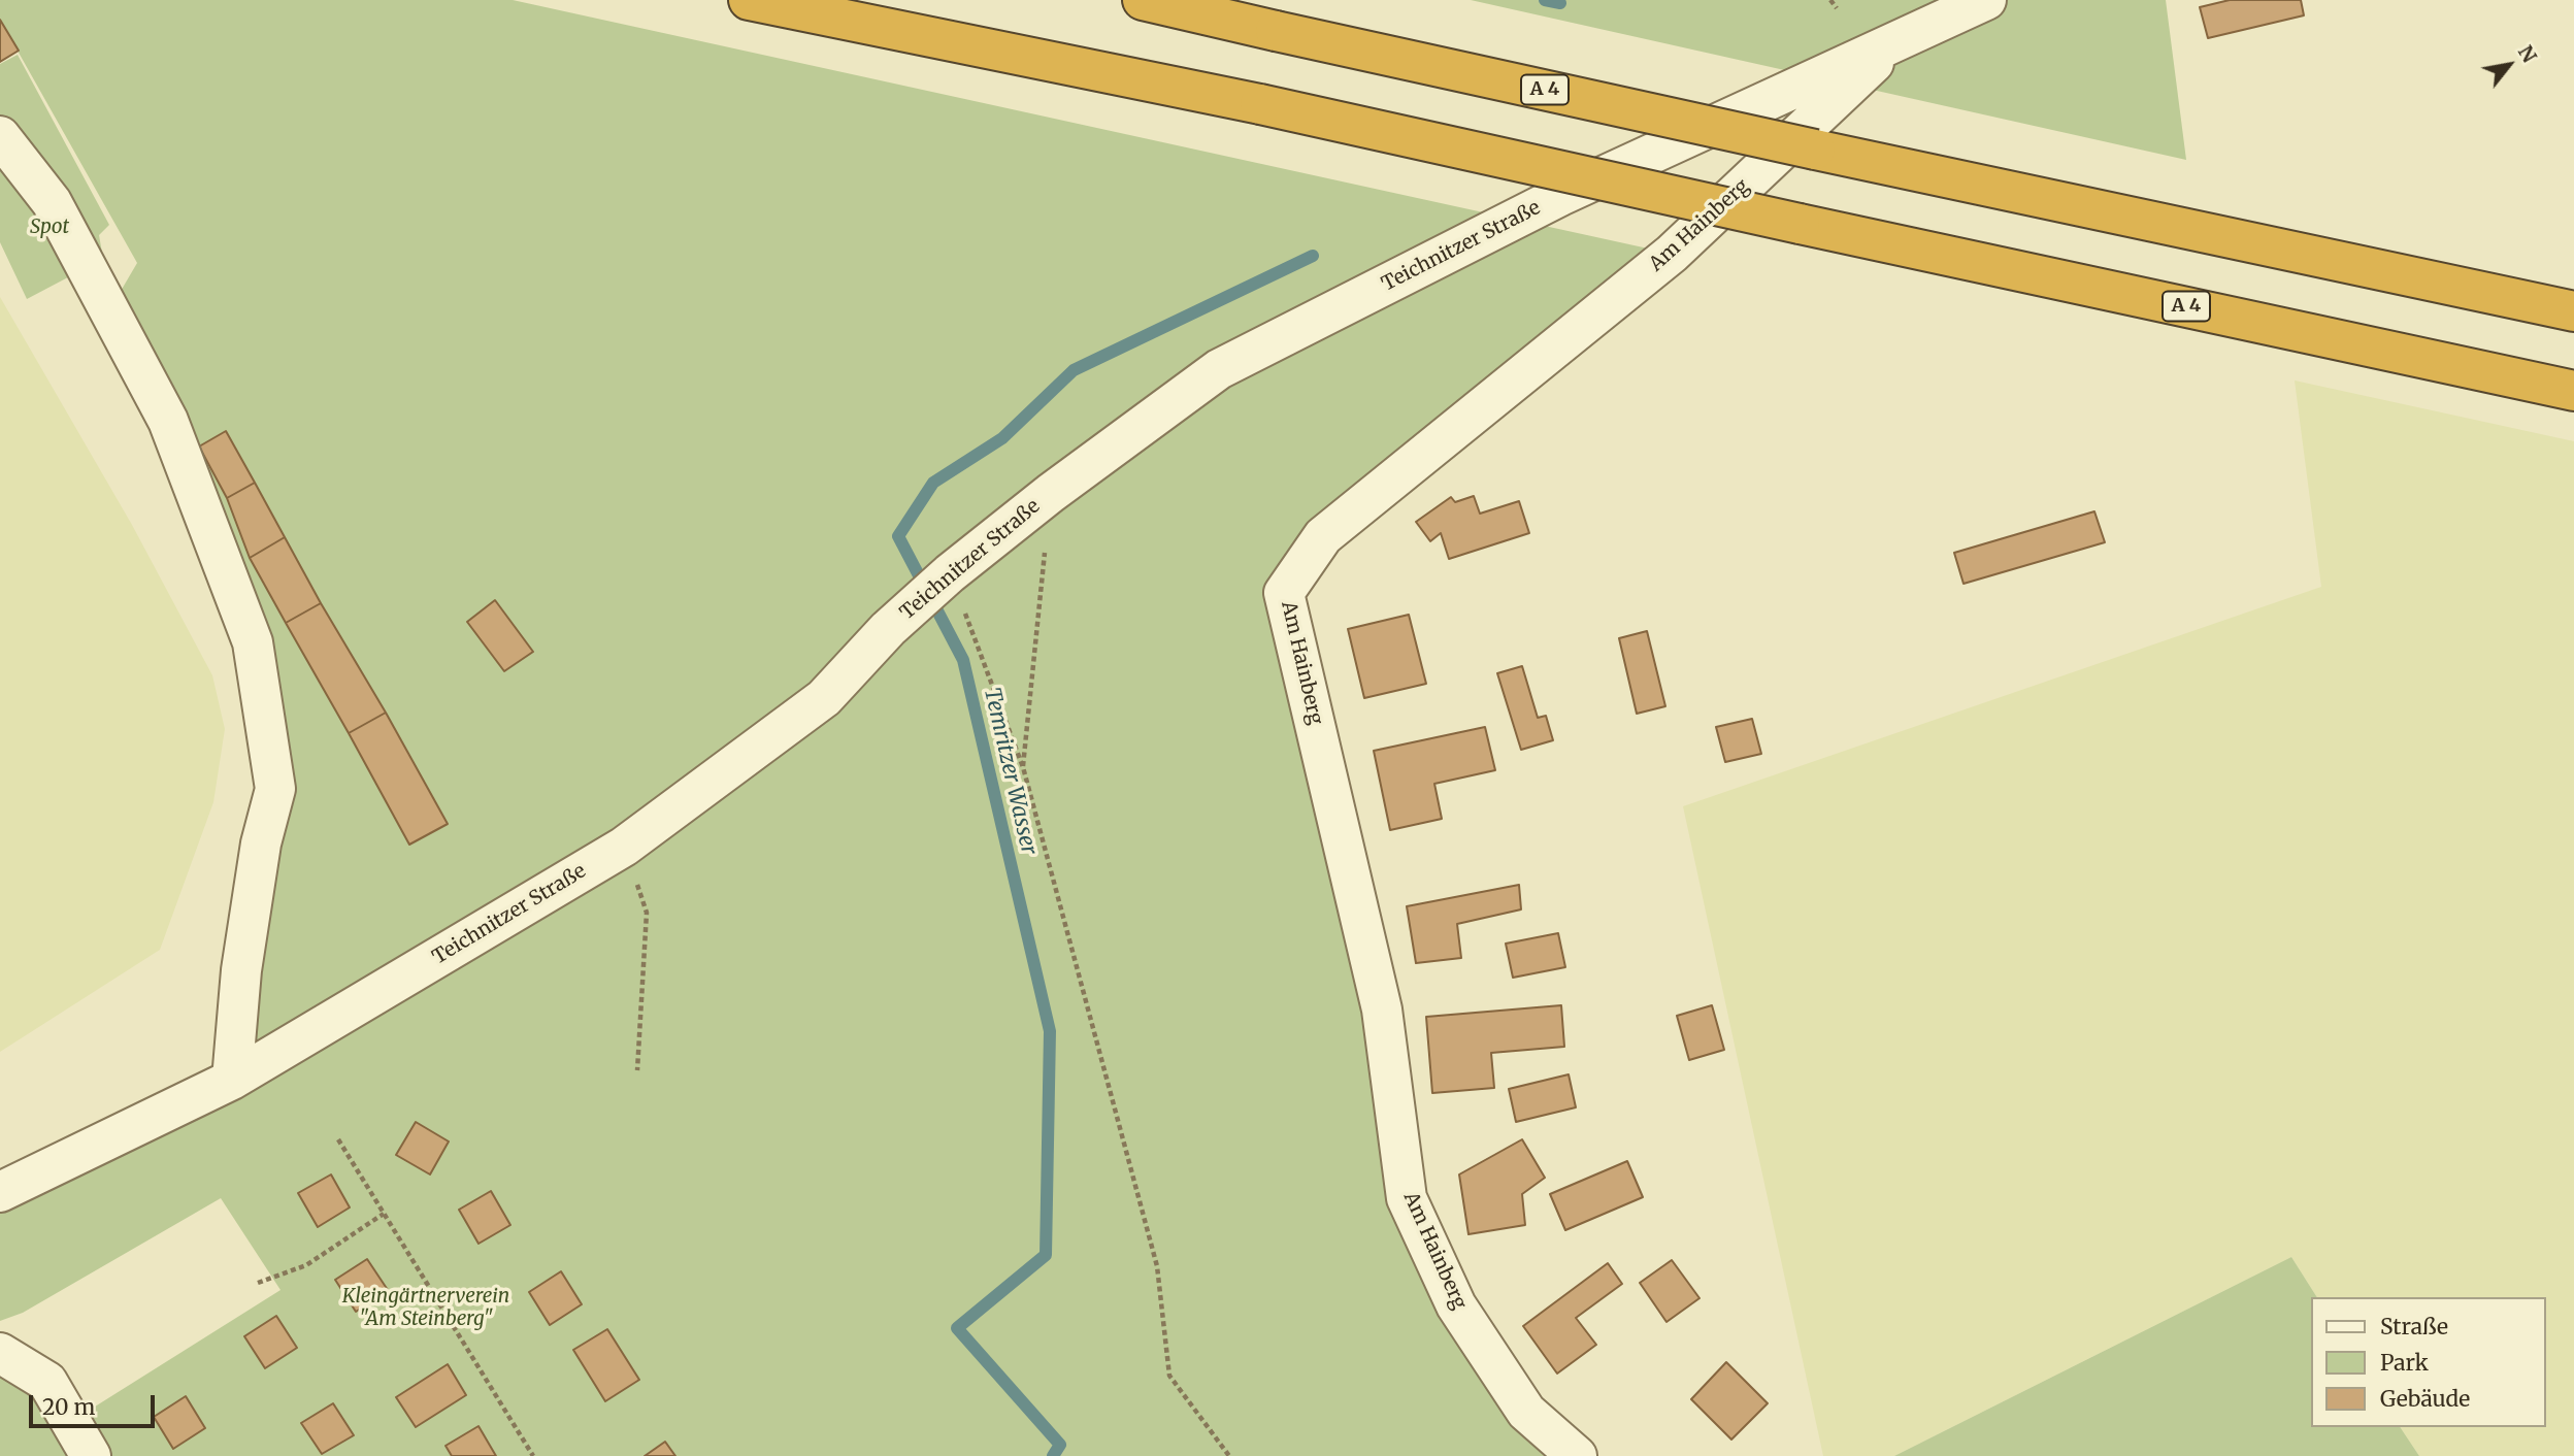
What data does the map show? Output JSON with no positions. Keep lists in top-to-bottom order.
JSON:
{
  "streets": {
    "highway": ["A 4"],
    "street": ["Am Hainberg", "Teichnitzer Straße"]
  },
  "crossings": [
    ["Am Hainberg", "Teichnitzer Straße"]
  ],
  "water": ["Temritzer Wasser"],
  "parks": ["Spot", "Kleingärtnerverein \"Am Steinberg\""],
  "legend": ["Straße", "Park", "Gebäude"],
  "scale_bar": "20 m",
  "north": "top right"
}
